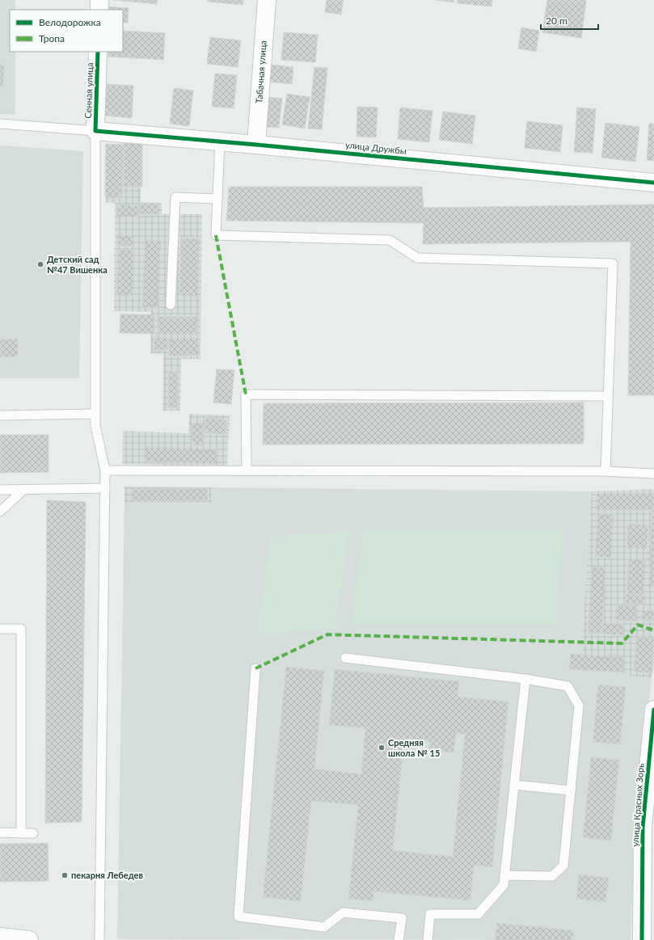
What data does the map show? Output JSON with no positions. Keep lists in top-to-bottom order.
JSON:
{
  "streets": {
    "street": [
      "Табачная улица",
      "Сенная улица",
      "улица Дружбы",
      "улица Красных Зорь"
    ]
  },
  "crossings": [
    ["Табачная улица", "улица Дружбы"],
    ["Сенная улица", "улица Дружбы"]
  ],
  "places": ["Детский сад №47 Вишенка", "Средняя школа № 15", "пекарня Лебедев"],
  "legend": ["Велодорожка", "Тропа"],
  "scale_bar": "20 m"
}
